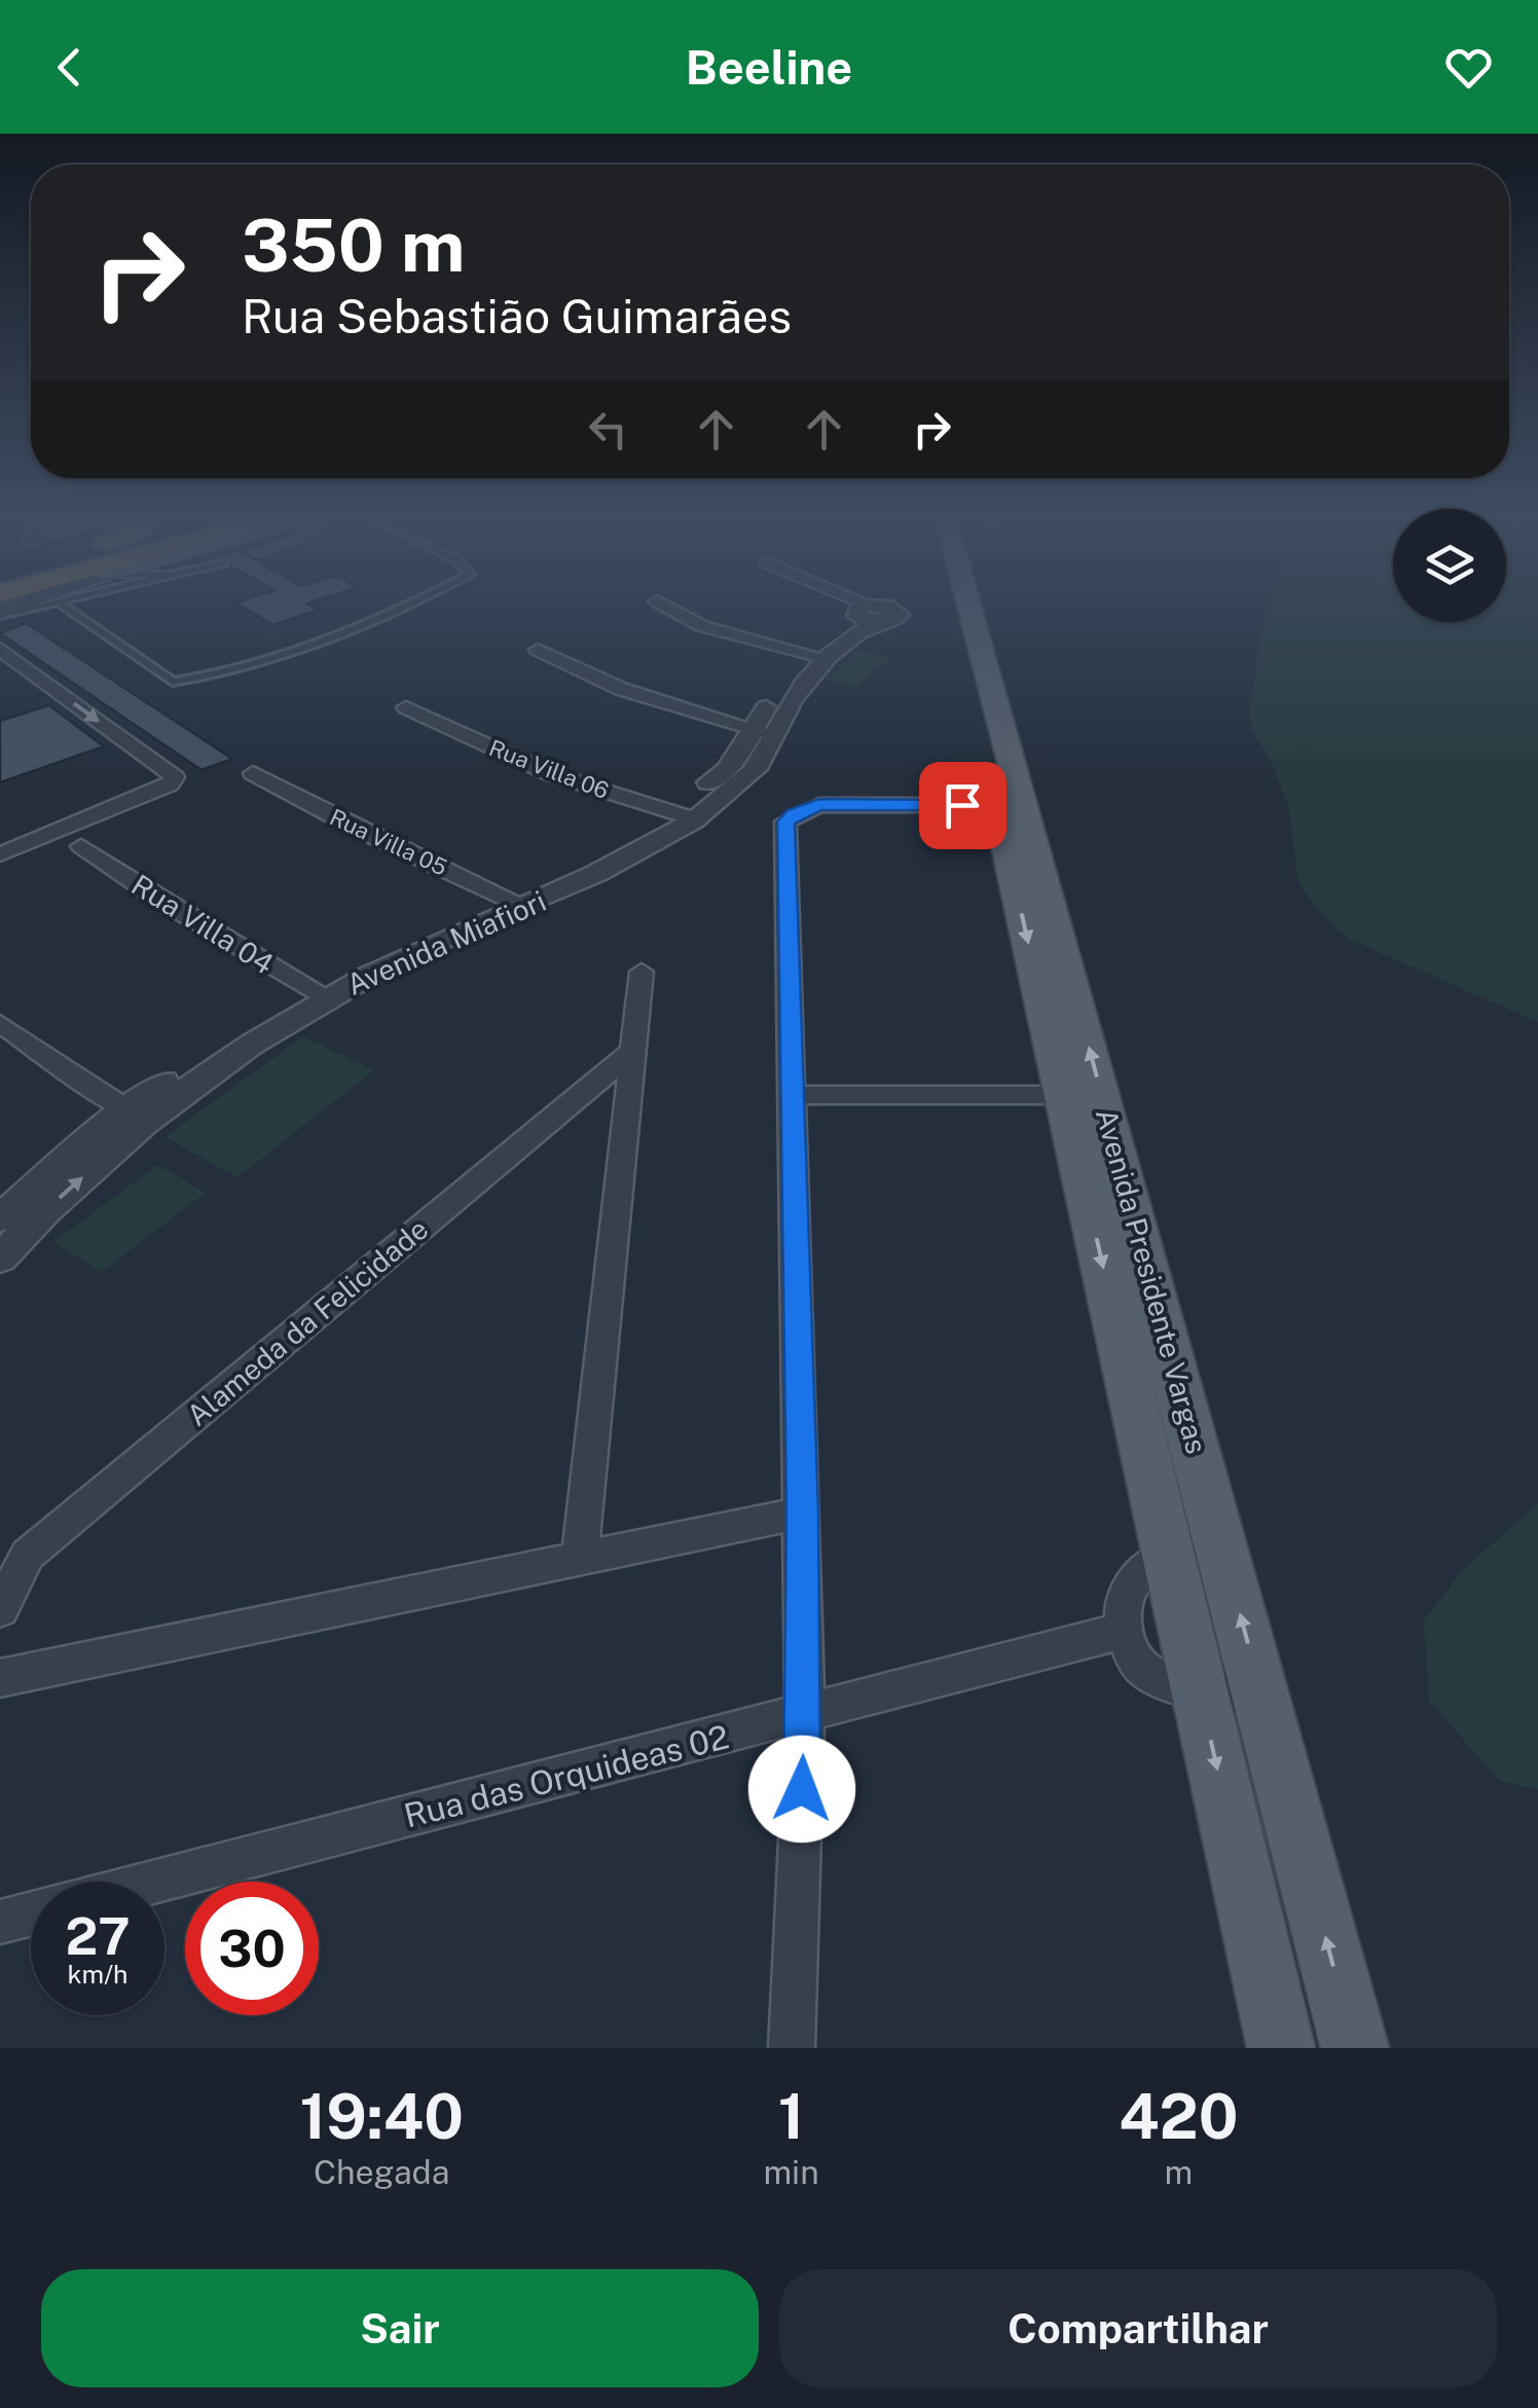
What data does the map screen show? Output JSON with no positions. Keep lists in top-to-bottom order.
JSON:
{
  "streets": {
    "main road": ["Avenida Presidente Vargas"],
    "street": [
      "Rua Villa 06",
      "Rua Villa 05",
      "Rua Villa 04",
      "Avenida Miafiori",
      "Alameda da Felicidade",
      "Rua das Orquideas 02"
    ]
  },
  "crossings": [
    ["Rua Villa 06", "Avenida Miafiori"],
    ["Rua Villa 05", "Avenida Miafiori"],
    ["Rua Villa 04", "Avenida Miafiori"]
  ],
  "page": {
    "header": "Beeline",
    "turn": ["350 m", "Rua Sebastião Guimarães"],
    "speed": "27 km/h",
    "limit": "30",
    "eta": [
      "19:40",
      "Chegada",
      "1",
      "min",
      "420",
      "m"
    ],
    "buttons": ["Sair", "Compartilhar"]
  }
}
